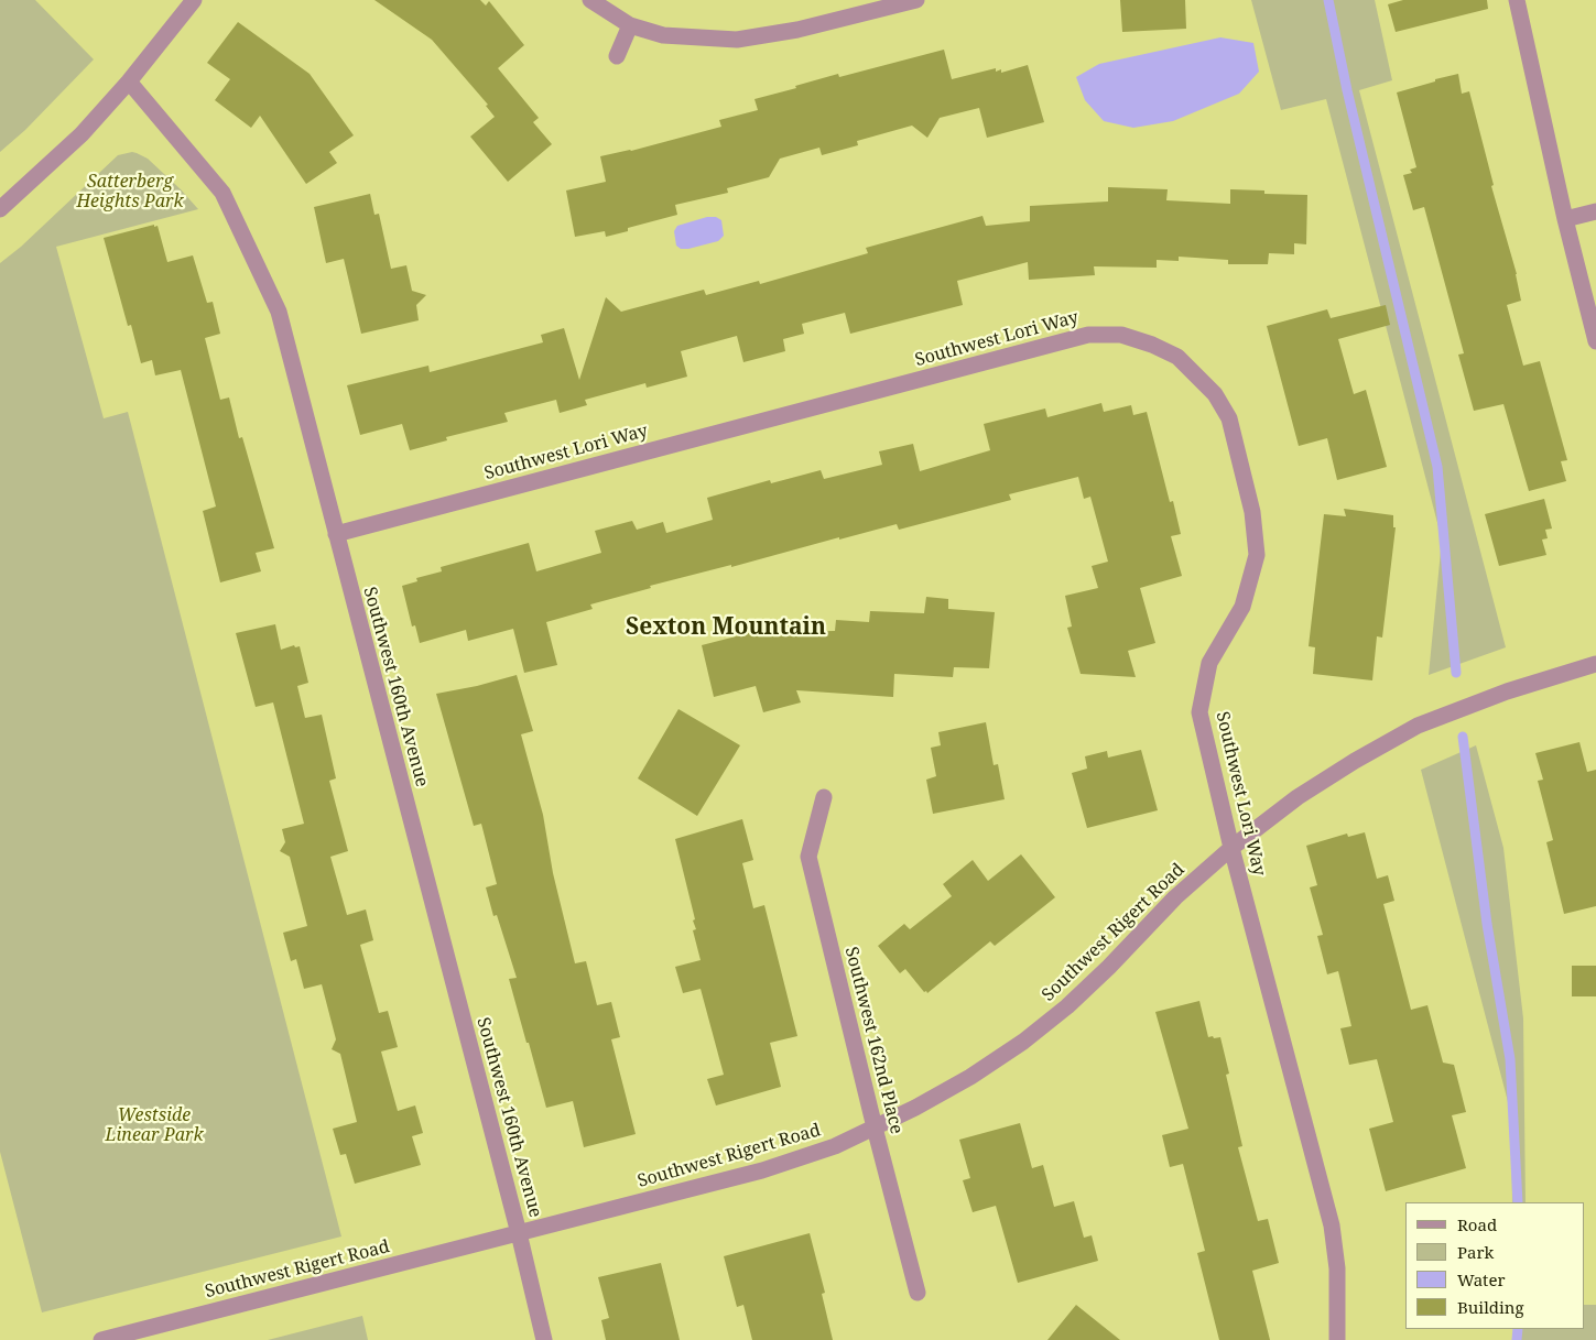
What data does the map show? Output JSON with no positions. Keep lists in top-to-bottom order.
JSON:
{
  "streets": {
    "street": [
      "Southwest Lori Way",
      "Southwest 160th Avenue",
      "Southwest Rigert Road",
      "Southwest 162nd Place"
    ]
  },
  "crossings": [
    ["Southwest Lori Way", "Southwest 160th Avenue"],
    ["Southwest Lori Way", "Southwest Rigert Road"],
    ["Southwest 160th Avenue", "Southwest Rigert Road"],
    ["Southwest Rigert Road", "Southwest 162nd Place"]
  ],
  "districts": ["Sexton Mountain"],
  "parks": ["Satterberg Heights Park", "Westside Linear Park"],
  "legend": [
    "Road",
    "Park",
    "Water",
    "Building"
  ]
}
